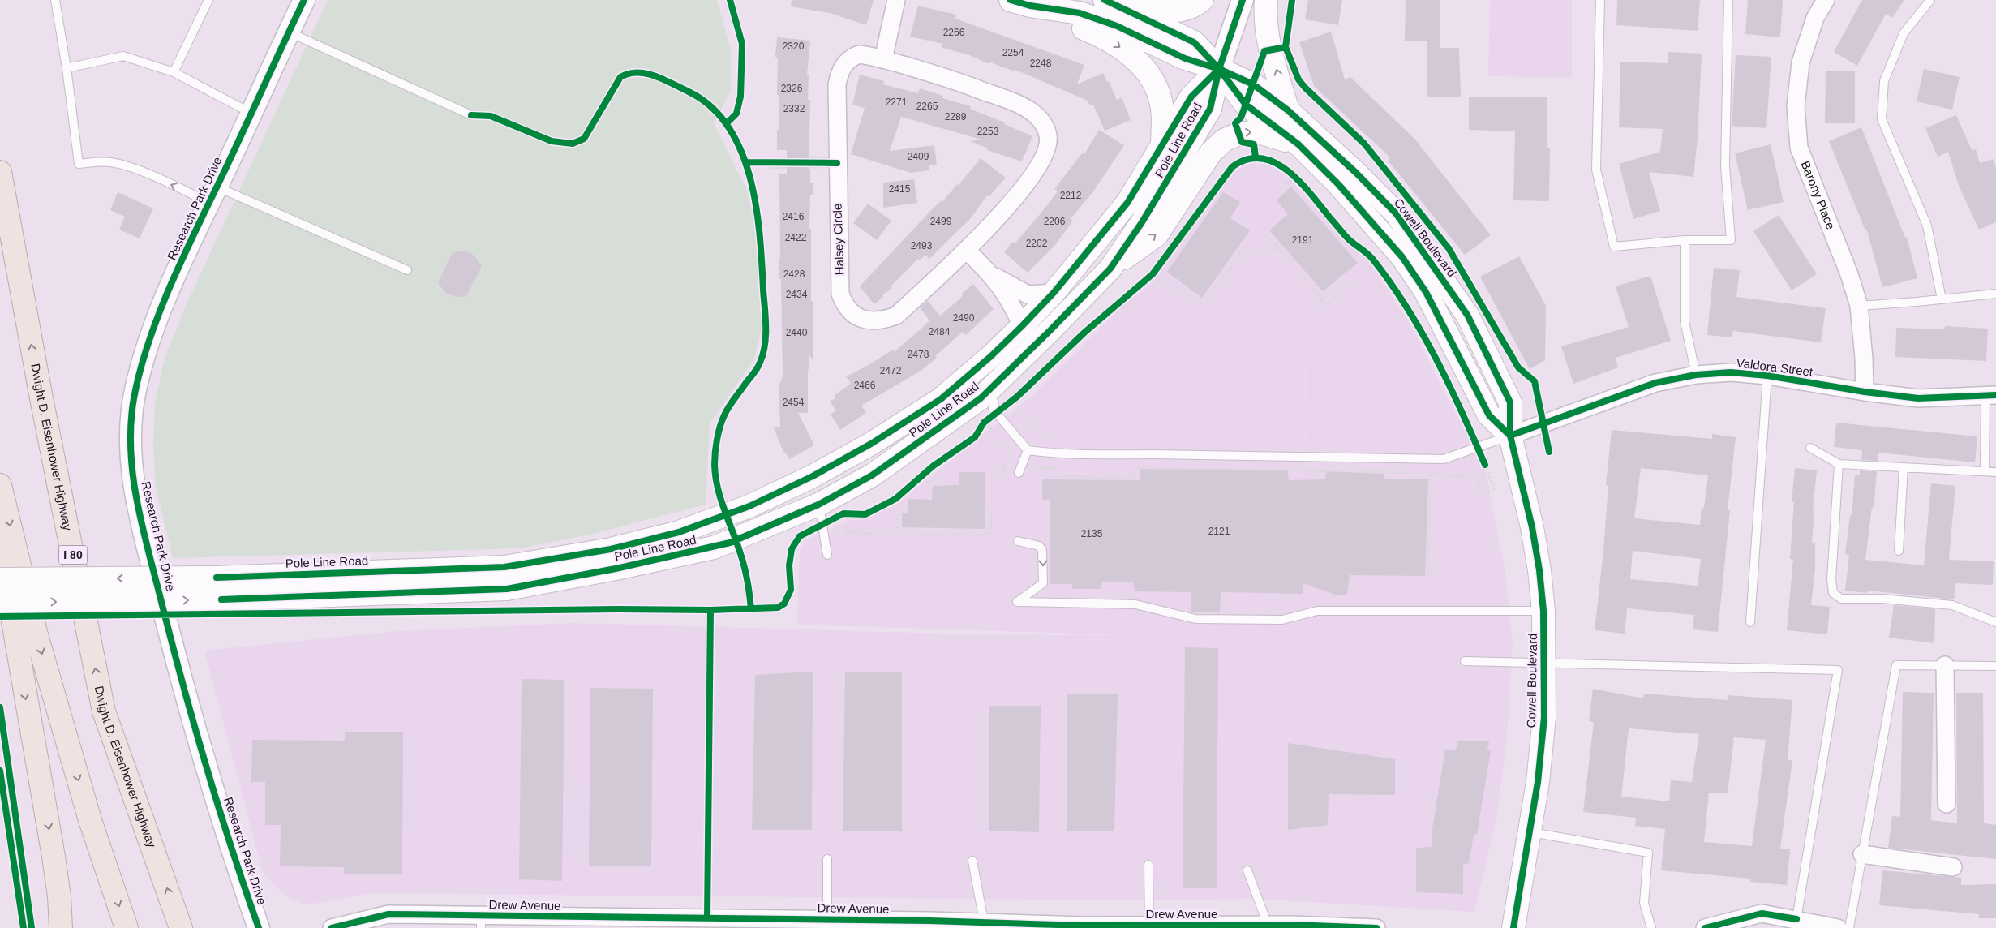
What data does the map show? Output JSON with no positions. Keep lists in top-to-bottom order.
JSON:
{
  "streets": {
    "highway": ["Dwight D. Eisenhower Highway", "I 80"],
    "main road": ["Pole Line Road", "Cowell Boulevard"],
    "street": [
      "Barony Place",
      "Research Park Drive",
      "Halsey Circle",
      "Valdora Street",
      "Drew Avenue"
    ]
  },
  "crossings": [
    ["Pole Line Road", "Cowell Boulevard"],
    ["Barony Place", "Valdora Street"],
    ["Cowell Boulevard", "Valdora Street"]
  ],
  "house_numbers": [
    "2266",
    "2320",
    "2254",
    "2248",
    "2326",
    "2271",
    "2265",
    "2332",
    "2289",
    "2253",
    "2409",
    "2415",
    "2212",
    "2416",
    "2499",
    "2206",
    "2422",
    "2191",
    "2202",
    "2493",
    "2428",
    "2434",
    "2490",
    "2484",
    "2440",
    "2478",
    "2472",
    "2466",
    "2454",
    "2121",
    "2135"
  ]
}
